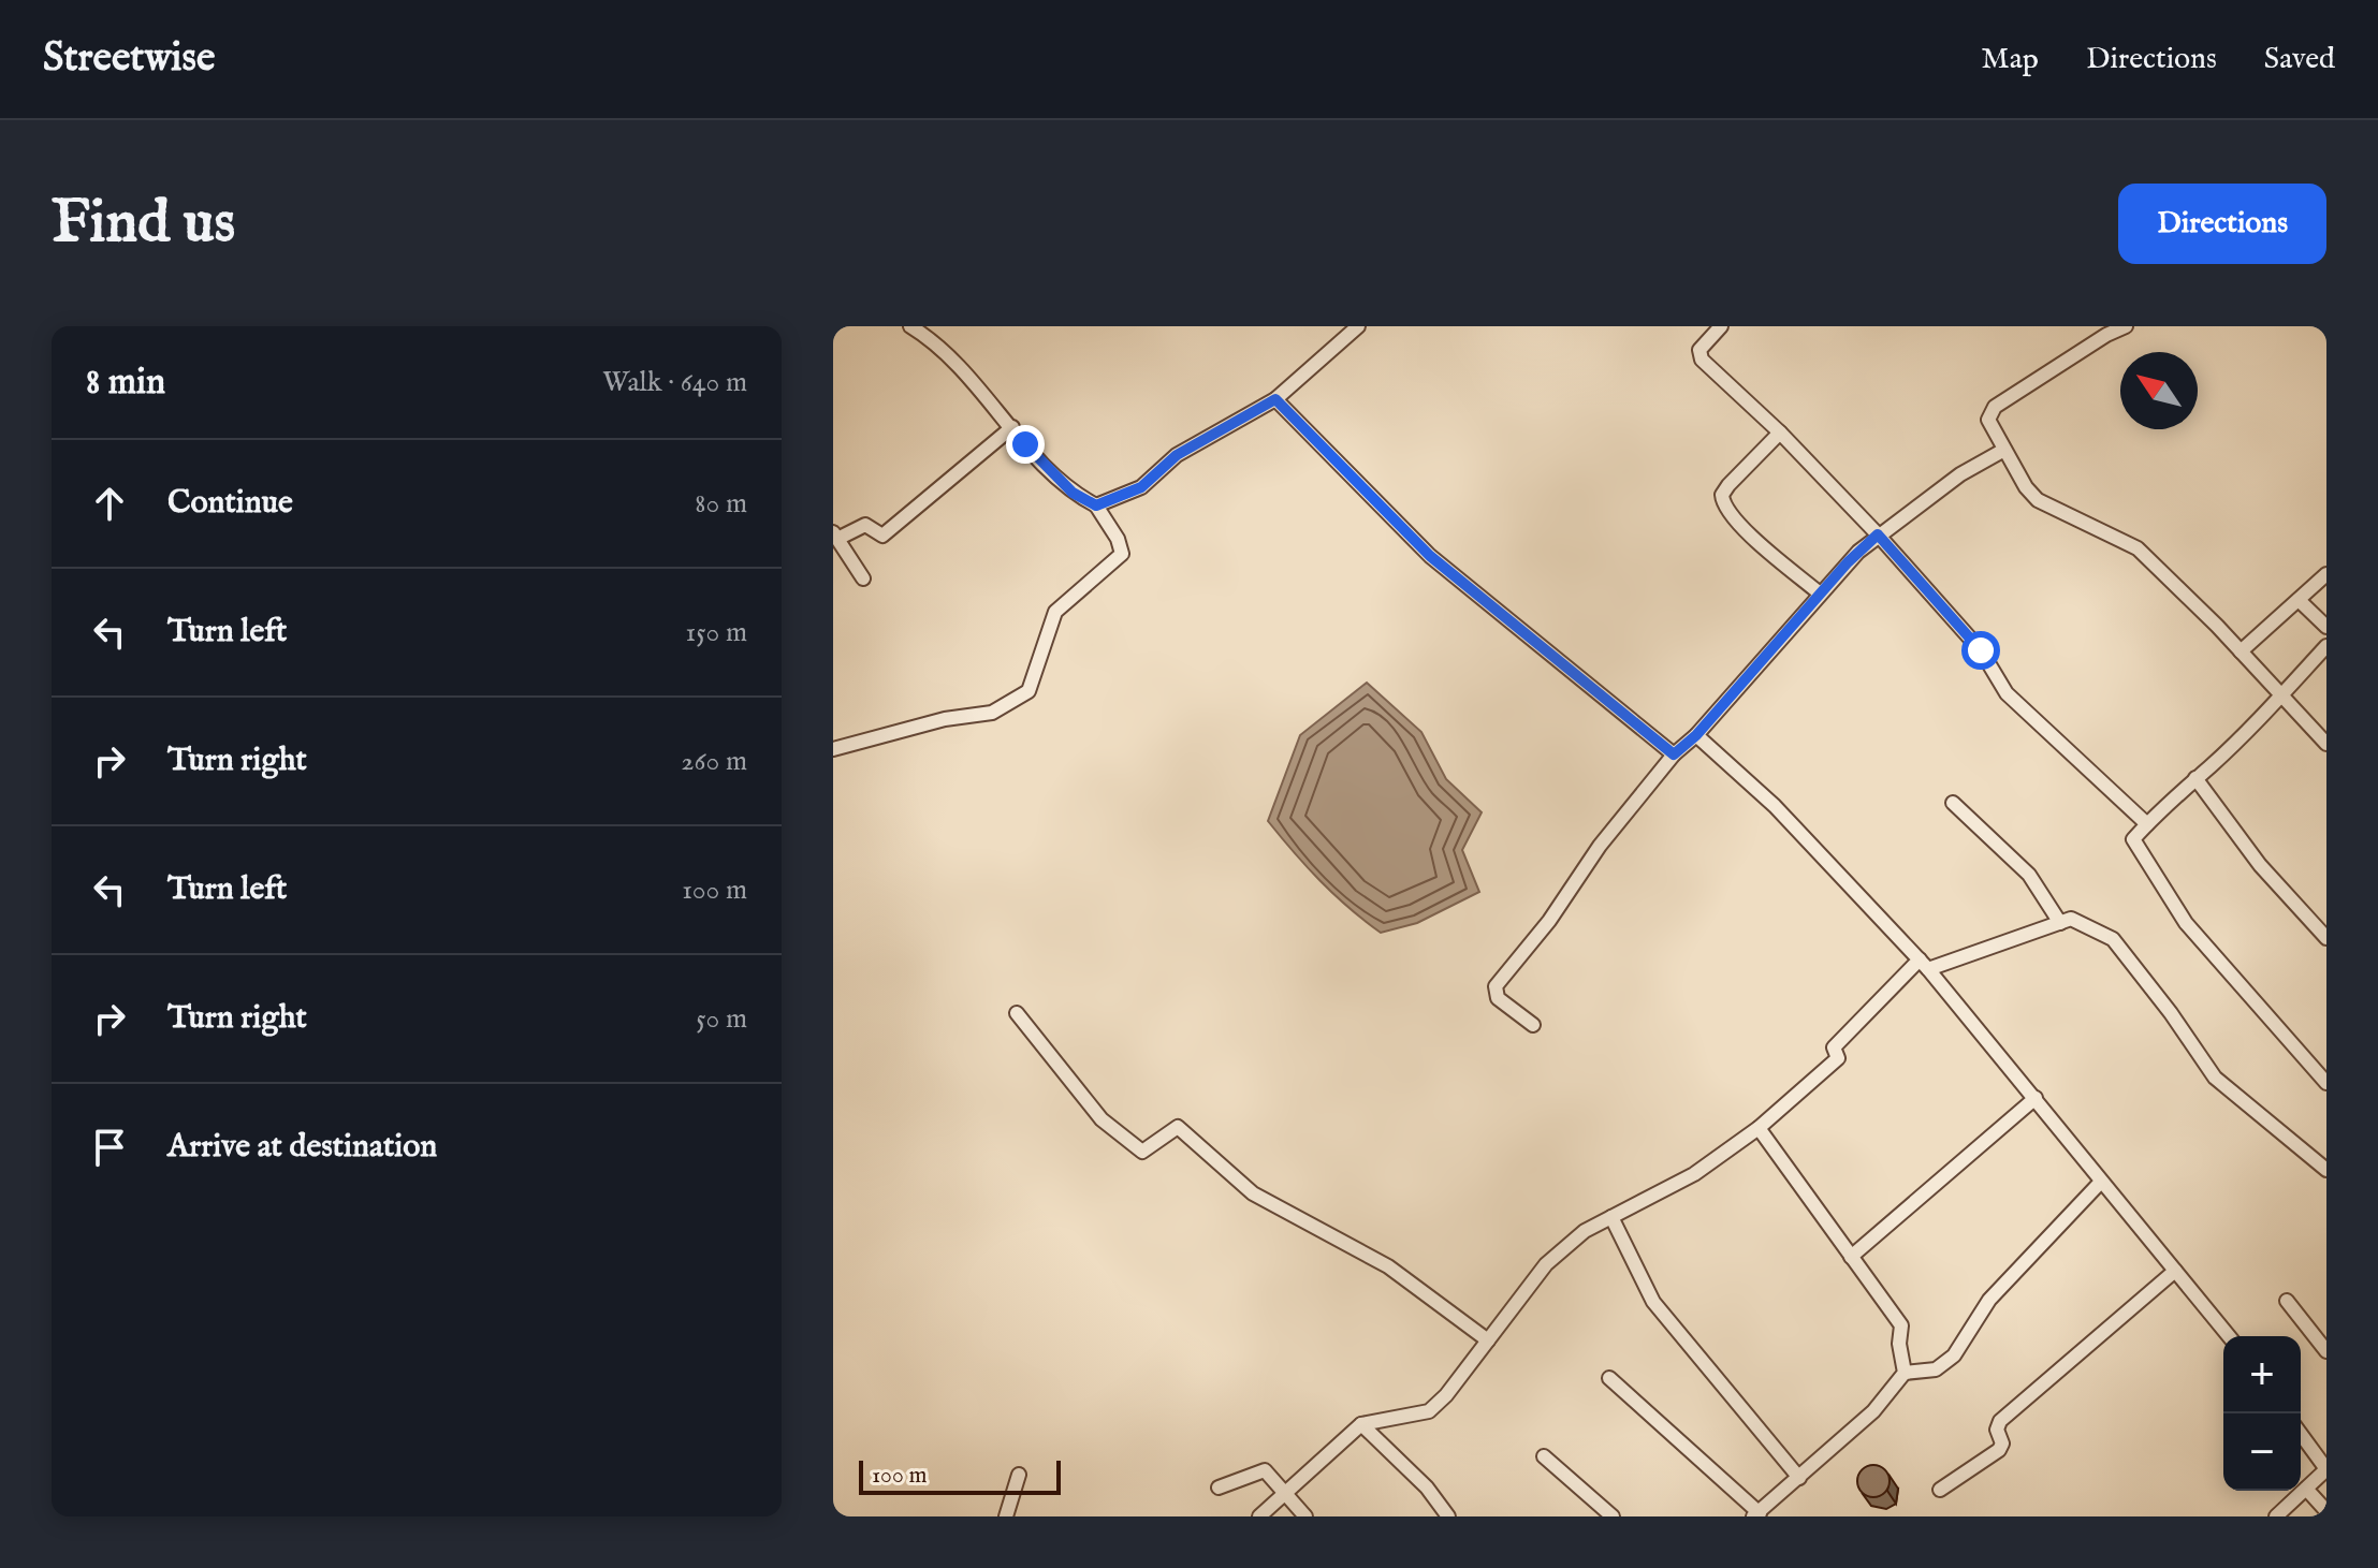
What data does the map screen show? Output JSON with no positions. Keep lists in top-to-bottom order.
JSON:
{
  "scale_bar": "100 m",
  "north": "top left",
  "page": {
    "header": "Streetwise",
    "nav": ["Map", "Directions", "Saved"],
    "buttons": "Directions",
    "title": "Find us",
    "heading": ["8 min", "Walk · 640 m"],
    "list": [
      ["Continue", "80 m"],
      ["Turn left", "150 m"],
      ["Turn right", "260 m"],
      ["Turn left", "100 m"],
      ["Turn right", "50 m"],
      "Arrive at destination"
    ],
    "map_buttons": ["+", "−"],
    "scale": "100 m"
  }
}
